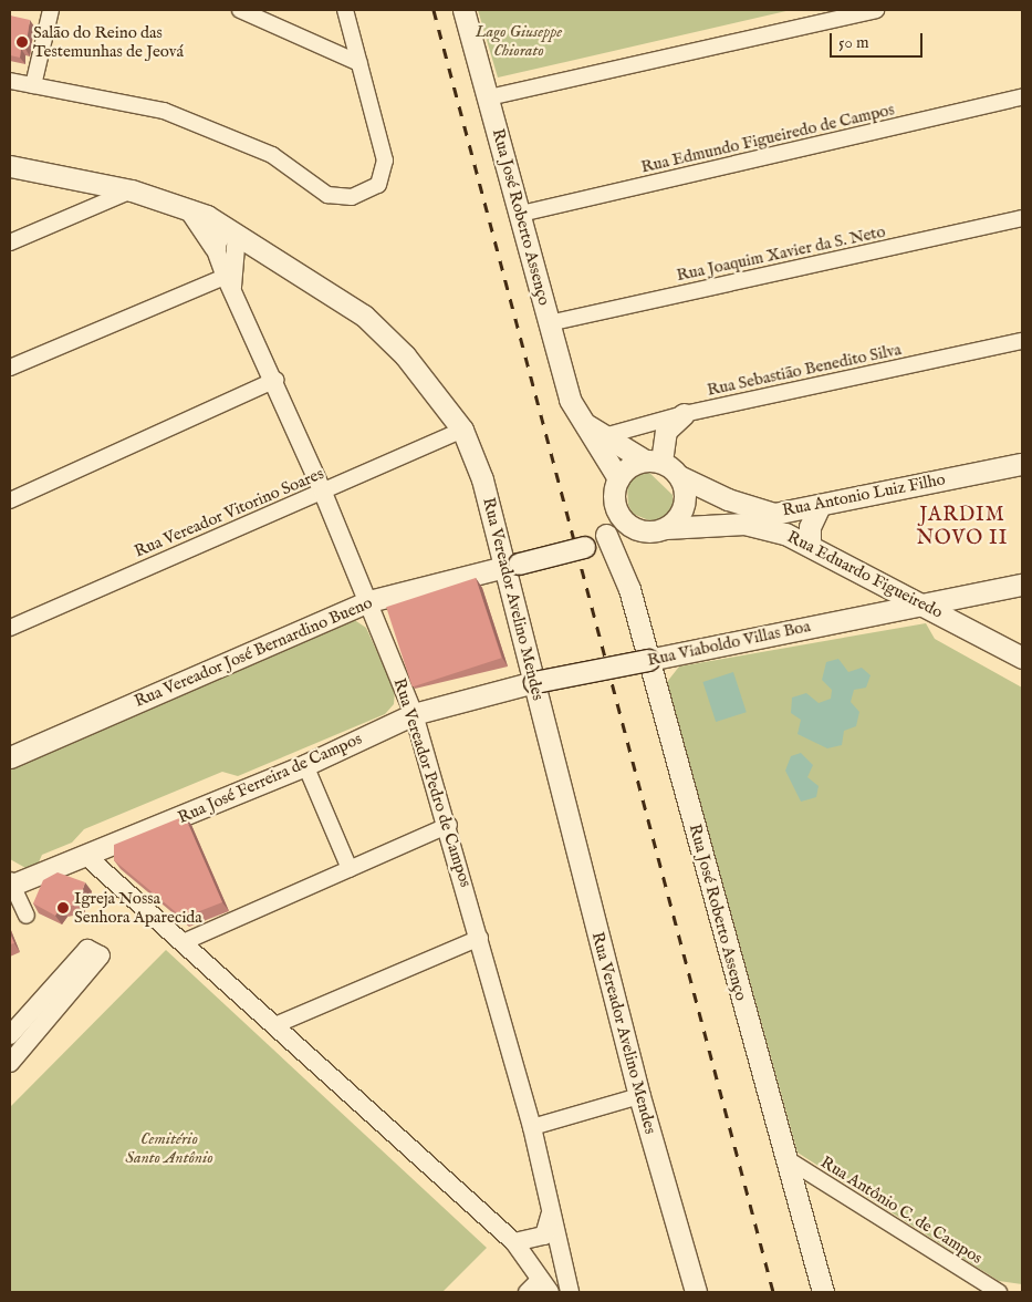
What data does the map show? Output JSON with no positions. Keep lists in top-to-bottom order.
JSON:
{
  "streets": {
    "main road": [
      "Rua José Roberto Assenço",
      "Rua Antonio Luiz Filho",
      "Rua Eduardo Figueiredo",
      "Rua Vereador Avelino Mendes",
      "Rua Viaboldo Villas Boa",
      "Rua Vereador José Bernardino Bueno",
      "Rua José Ferreira de Campos"
    ],
    "street": [
      "Rua Edmundo Figueiredo de Campos",
      "Rua Joaquim Xavier da S. Neto",
      "Rua Sebastião Benedito Silva",
      "Rua Vereador Vitorino Soares",
      "Rua Vereador Pedro de Campos",
      "Rua Antônio C. de Campos"
    ]
  },
  "crossings": [
    ["Rua Edmundo Figueiredo de Campos", "Rua José Roberto Assenço"],
    ["Rua José Roberto Assenço", "Rua Joaquim Xavier da S. Neto"],
    ["Rua José Roberto Assenço", "Rua Sebastião Benedito Silva"],
    ["Rua José Roberto Assenço", "Rua Antonio Luiz Filho"],
    ["Rua José Roberto Assenço", "Rua Eduardo Figueiredo"],
    ["Rua José Roberto Assenço", "Rua Viaboldo Villas Boa"],
    ["Rua José Roberto Assenço", "Rua Vereador José Bernardino Bueno"],
    ["Rua José Roberto Assenço", "Rua Antônio C. de Campos"],
    ["Rua Antonio Luiz Filho", "Rua Eduardo Figueiredo"],
    ["Rua Antonio Luiz Filho", "Rua Vereador José Bernardino Bueno"],
    ["Rua Vereador Vitorino Soares", "Rua Vereador Avelino Mendes"],
    ["Rua Vereador Vitorino Soares", "Rua Vereador Pedro de Campos"],
    ["Rua Eduardo Figueiredo", "Rua Viaboldo Villas Boa"],
    ["Rua Eduardo Figueiredo", "Rua Vereador José Bernardino Bueno"],
    ["Rua Vereador Avelino Mendes", "Rua Viaboldo Villas Boa"],
    ["Rua Vereador Avelino Mendes", "Rua Vereador José Bernardino Bueno"],
    ["Rua Vereador Avelino Mendes", "Rua José Ferreira de Campos"],
    ["Rua Vereador Avelino Mendes", "Rua Vereador Pedro de Campos"],
    ["Rua Viaboldo Villas Boa", "Rua José Ferreira de Campos"],
    ["Rua Vereador José Bernardino Bueno", "Rua Vereador Pedro de Campos"],
    ["Rua José Ferreira de Campos", "Rua Vereador Pedro de Campos"]
  ],
  "districts": ["JARDIM NOVO II"],
  "parks": ["Lago Giuseppe Chiorato", "Cemitério Santo Antônio"],
  "places": ["Salão do Reino das Testemunhas de Jeová", "Igreja Nossa Senhora Aparecida"],
  "scale_bar": "50 m"
}
